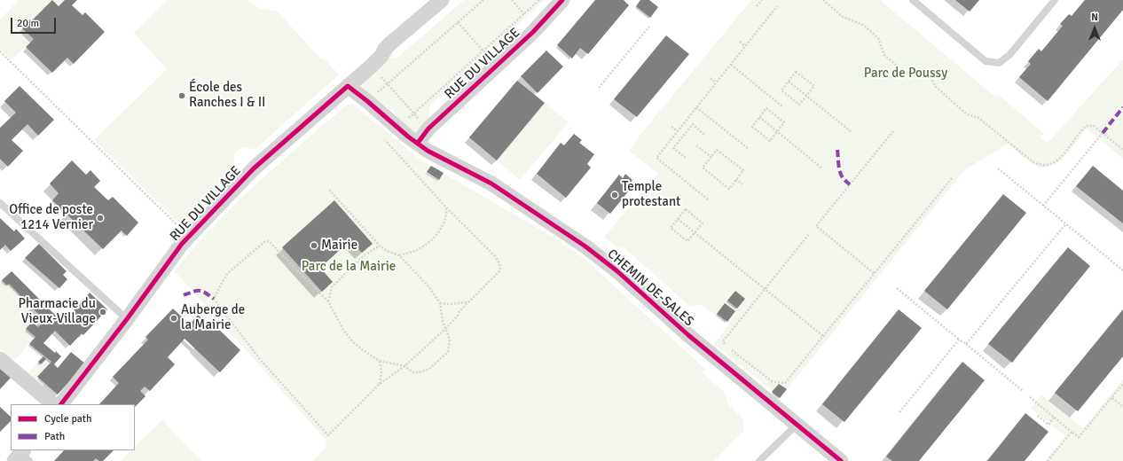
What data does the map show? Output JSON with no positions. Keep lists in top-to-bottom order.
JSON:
{
  "streets": {
    "street": ["RUE DU VILLAGE", "CHEMIN DE-SALES"]
  },
  "crossings": [
    ["RUE DU VILLAGE", "CHEMIN DE-SALES"]
  ],
  "parks": ["Parc de Poussy", "Parc de la Mairie"],
  "places": [
    "École des Ranches I & II",
    "Temple protestant",
    "Office de poste 1214 Vernier",
    "Mairie",
    "Pharmacie du Vieux-Village",
    "Auberge de la Mairie"
  ],
  "legend": ["Cycle path", "Path"],
  "scale_bar": "20 m",
  "north": "top"
}
